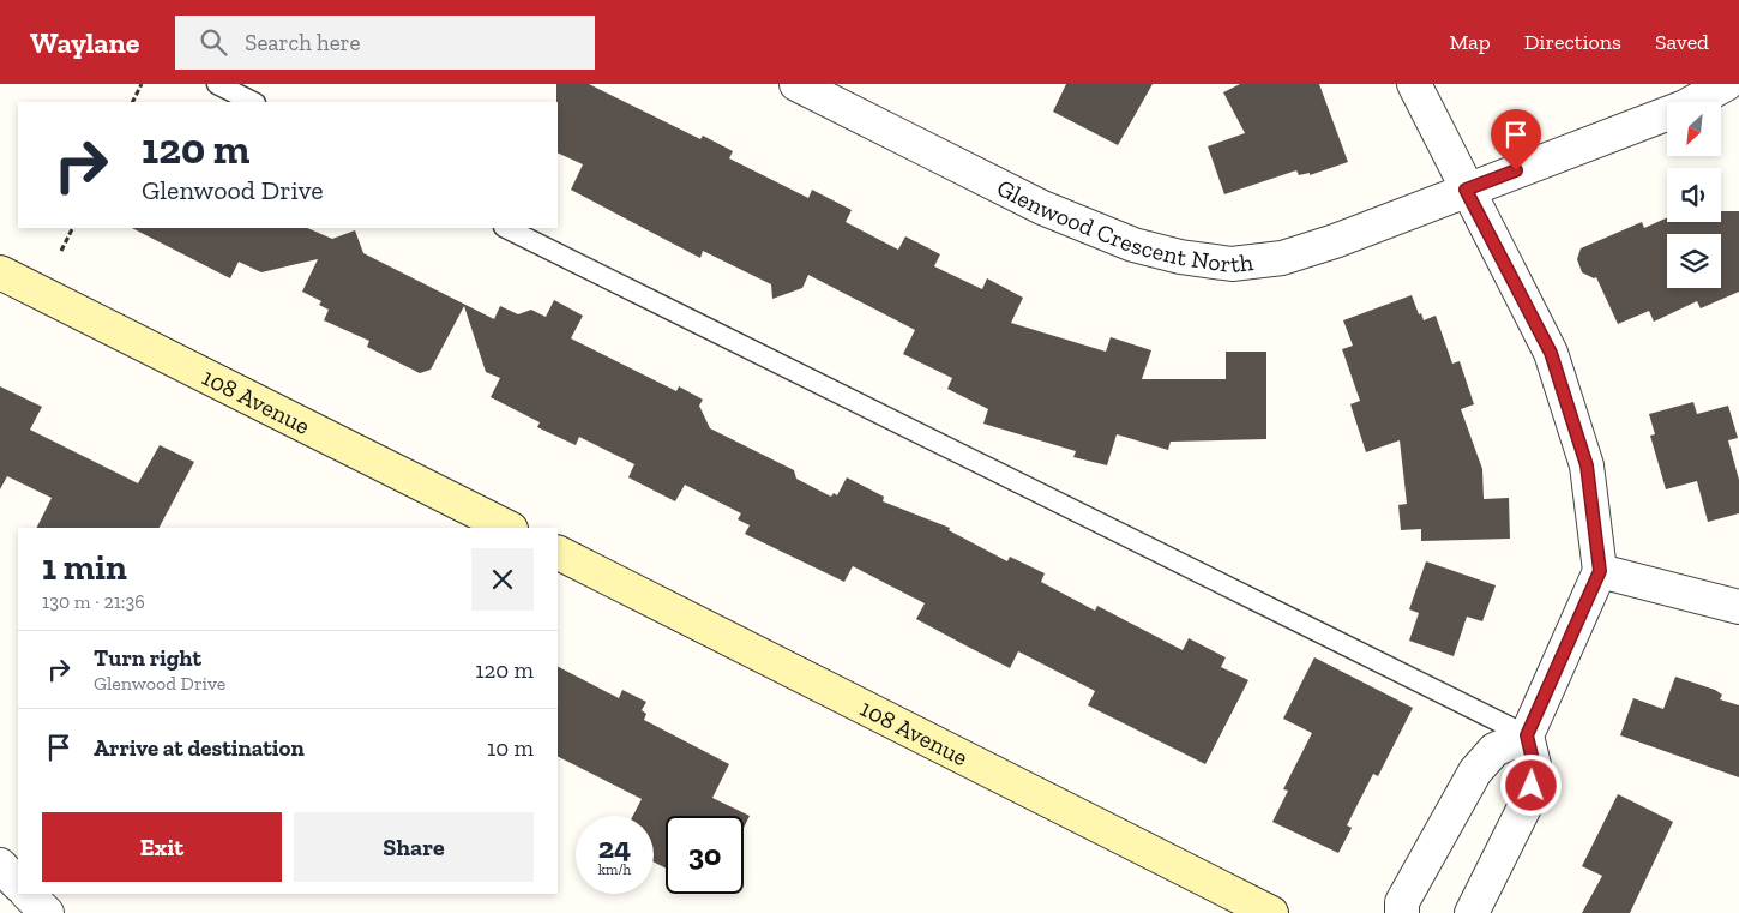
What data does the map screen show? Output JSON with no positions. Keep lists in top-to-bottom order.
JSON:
{
  "streets": {
    "street": ["Glenwood Crescent North", "108 Avenue"]
  },
  "north": "bottom left",
  "page": {
    "header": "Waylane",
    "search": "Search here",
    "nav": ["Map", "Directions", "Saved"],
    "turn": ["120 m", "Glenwood Drive"],
    "heading": ["1 min", "130 m · 21:36"],
    "list": [
      {
        "name": "Turn right",
        "note": "Glenwood Drive",
        "value": "120 m"
      },
      {
        "name": "Arrive at destination",
        "value": "10 m"
      }
    ],
    "buttons": ["Exit", "Share"],
    "speed": "24 km/h",
    "limit": "30"
  }
}
